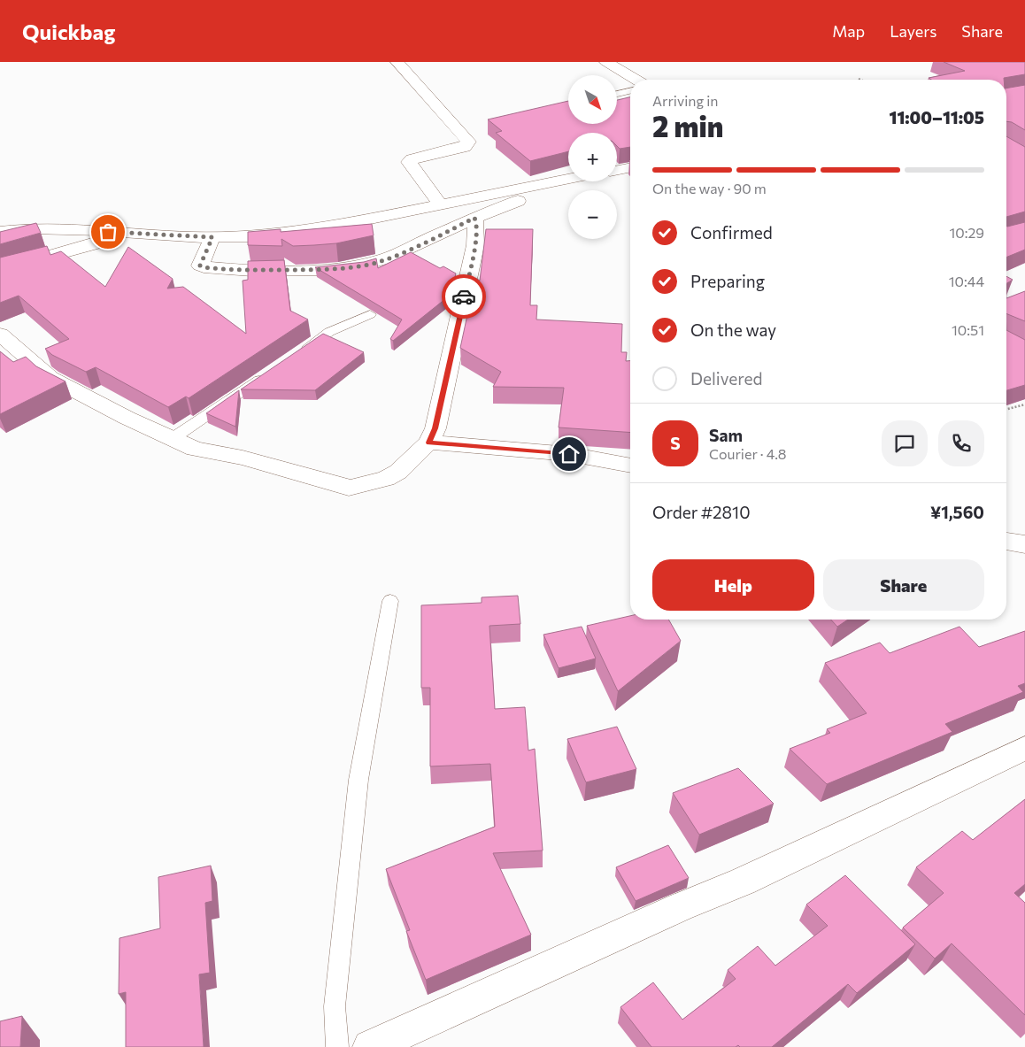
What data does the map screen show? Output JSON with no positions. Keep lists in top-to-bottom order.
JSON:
{
  "north": "bottom right",
  "page": {
    "header": "Quickbag",
    "nav": ["Map", "Layers", "Share"],
    "map_buttons": ["+", "−"],
    "heading": ["2 min", "Arriving in", "11:00–11:05"],
    "panel": [
      "Sam",
      "Courier · 4.8",
      "Order #2810",
      "¥1,560"
    ],
    "bar": "On the way · 90 m",
    "list": [
      ["Confirmed", "10:29"],
      ["Preparing", "10:44"],
      ["On the way", "10:51"],
      "Delivered"
    ],
    "round": "S",
    "buttons": ["Help", "Share"]
  }
}
